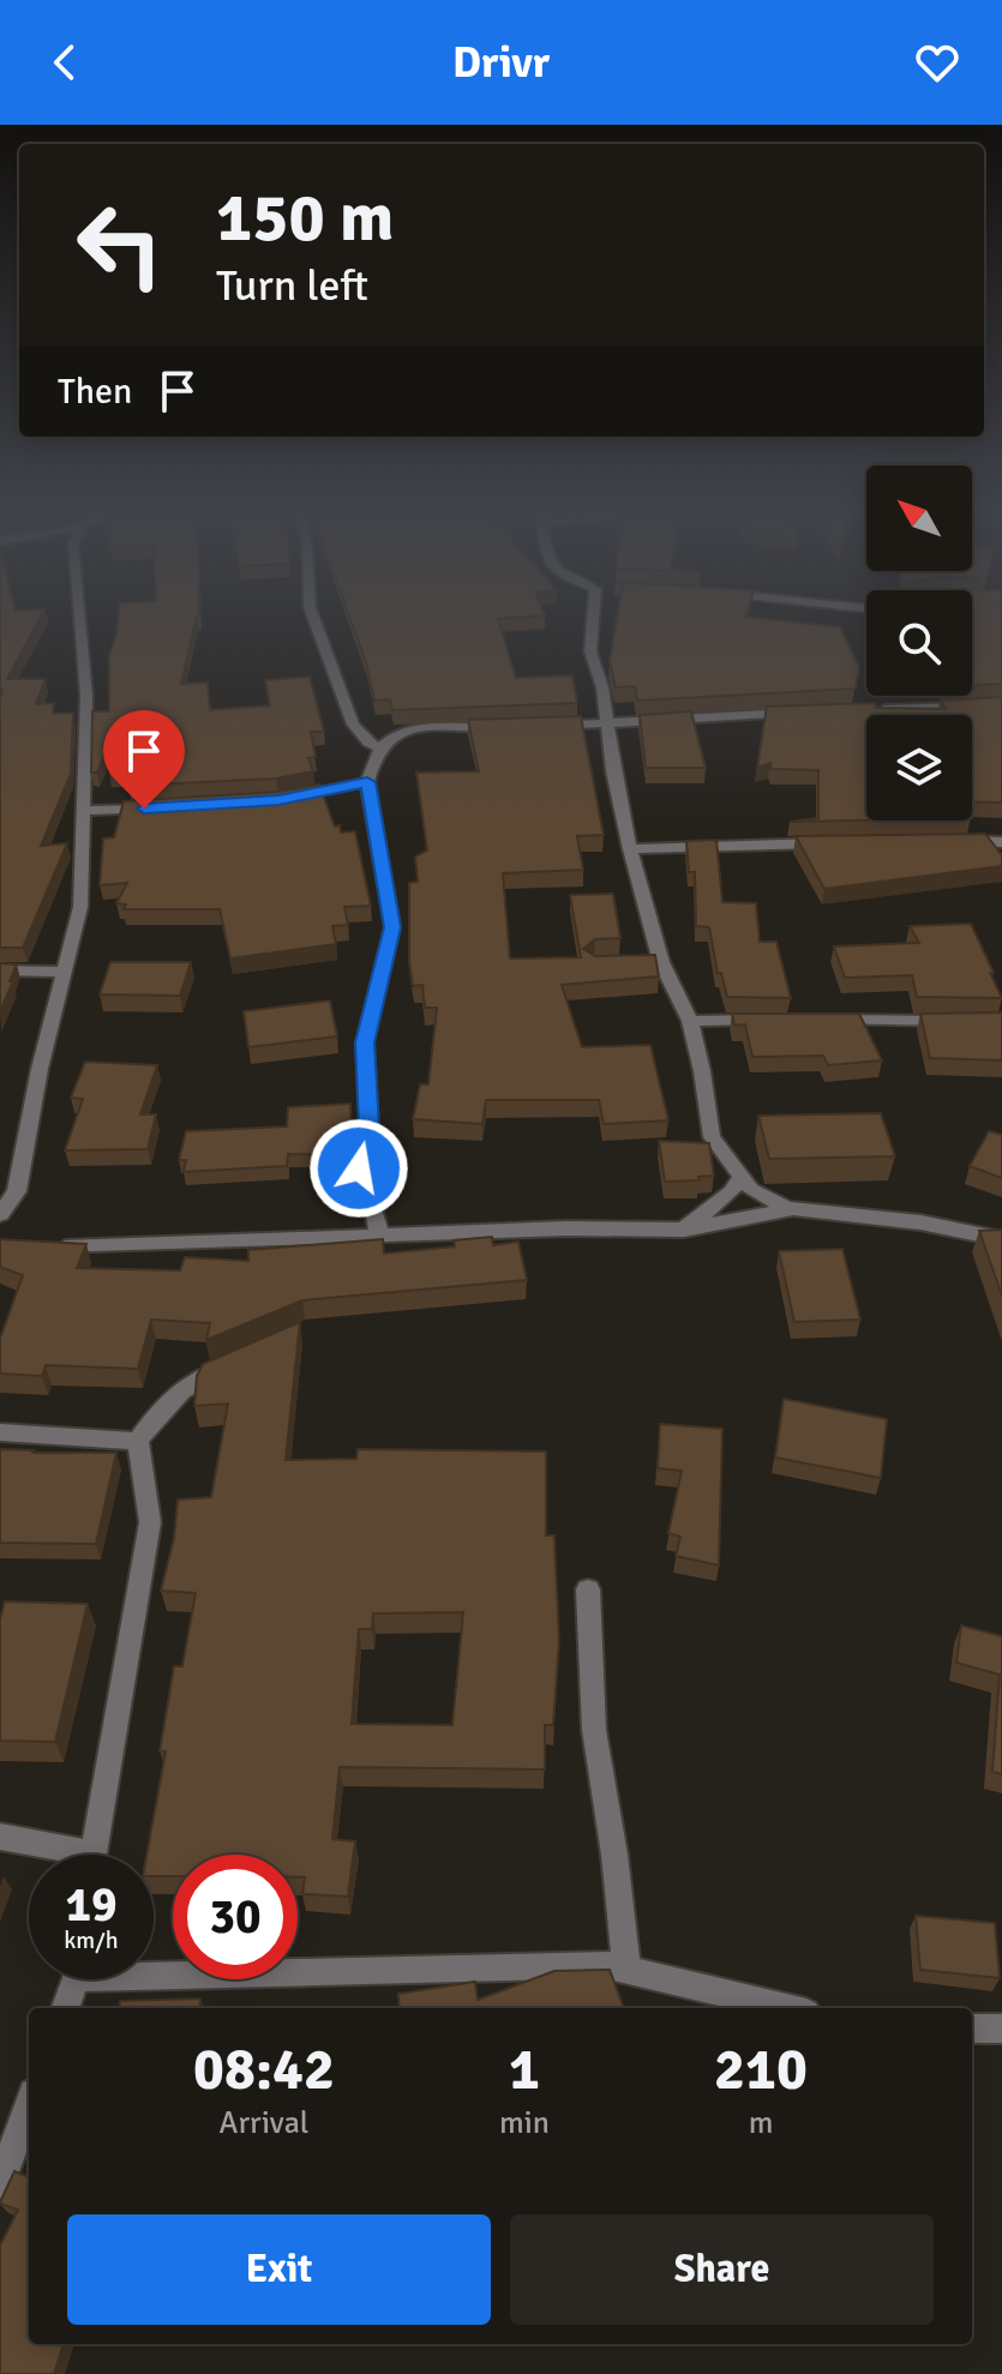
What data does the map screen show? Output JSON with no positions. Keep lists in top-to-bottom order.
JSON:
{
  "north": "top left",
  "page": {
    "header": "Drivr",
    "turn": ["150 m", "Turn left"],
    "then": "Then",
    "speed": "19 km/h",
    "limit": "30",
    "eta": [
      "08:42",
      "Arrival",
      "1",
      "min",
      "210",
      "m"
    ],
    "buttons": ["Exit", "Share"]
  }
}
